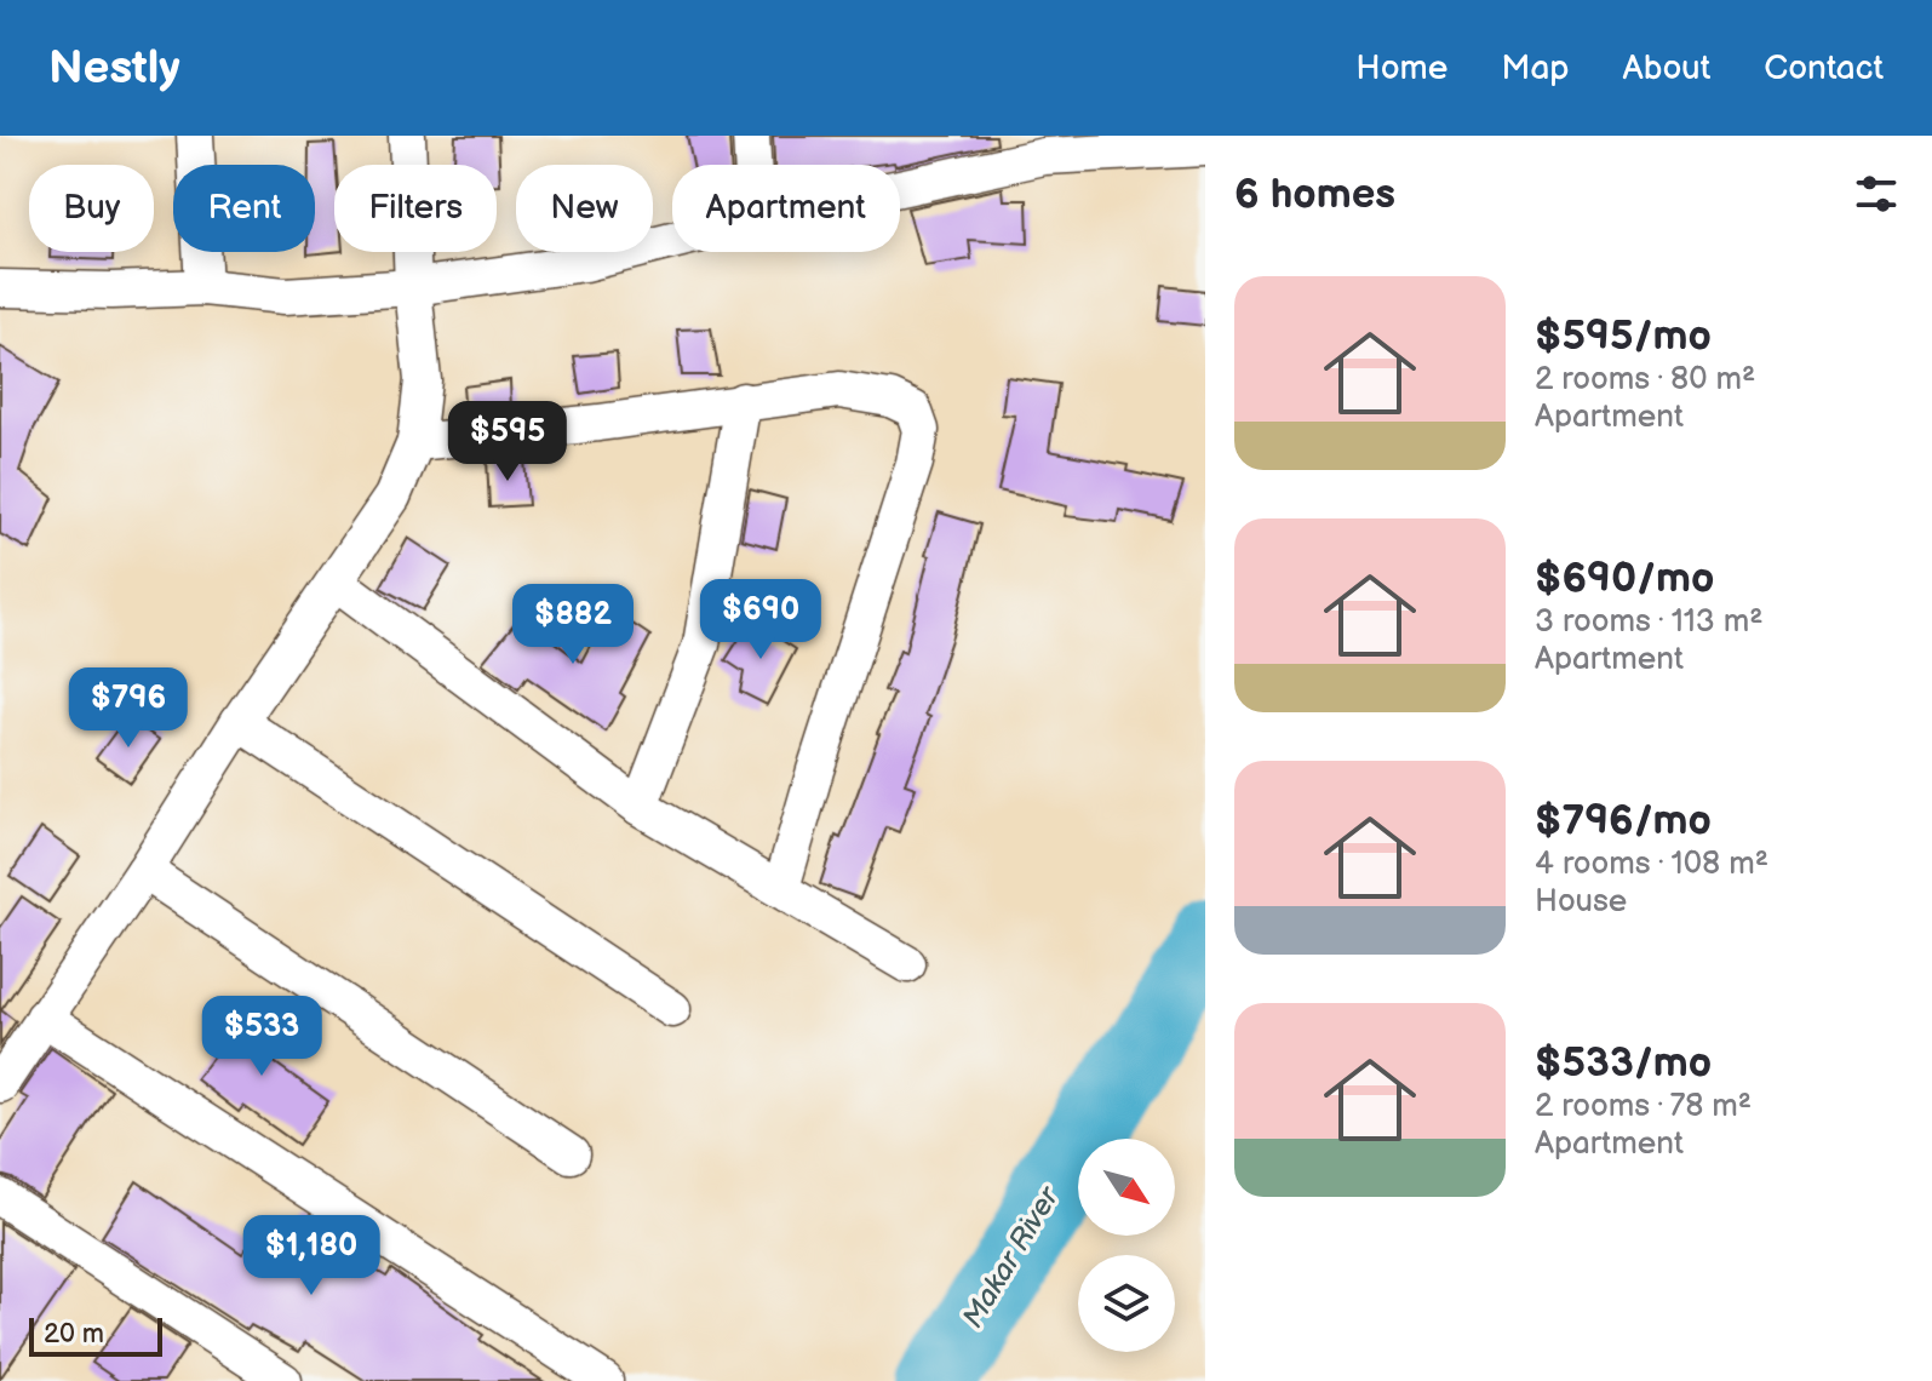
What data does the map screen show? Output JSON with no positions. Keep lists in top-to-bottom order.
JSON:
{
  "water": ["Makar River"],
  "scale_bar": "20 m",
  "north": "bottom right",
  "page": {
    "header": "Nestly",
    "nav": [
      "Home",
      "Map",
      "About",
      "Contact"
    ],
    "heading": "6 homes",
    "chip": [
      "Buy",
      "Rent",
      "Filters",
      "New",
      "Apartment"
    ],
    "list": [
      {
        "name": "$595/mo",
        "note": "2 rooms · 80 m² · Apartment"
      },
      {
        "name": "$690/mo",
        "note": "3 rooms · 113 m² · Apartment"
      },
      {
        "name": "$796/mo",
        "note": "4 rooms · 108 m² · House"
      },
      {
        "name": "$533/mo",
        "note": "2 rooms · 78 m² · Apartment"
      }
    ],
    "price": [
      "$595",
      "$690",
      "$882",
      "$796",
      "$533",
      "$1,180"
    ],
    "scale": "20 m"
  }
}
